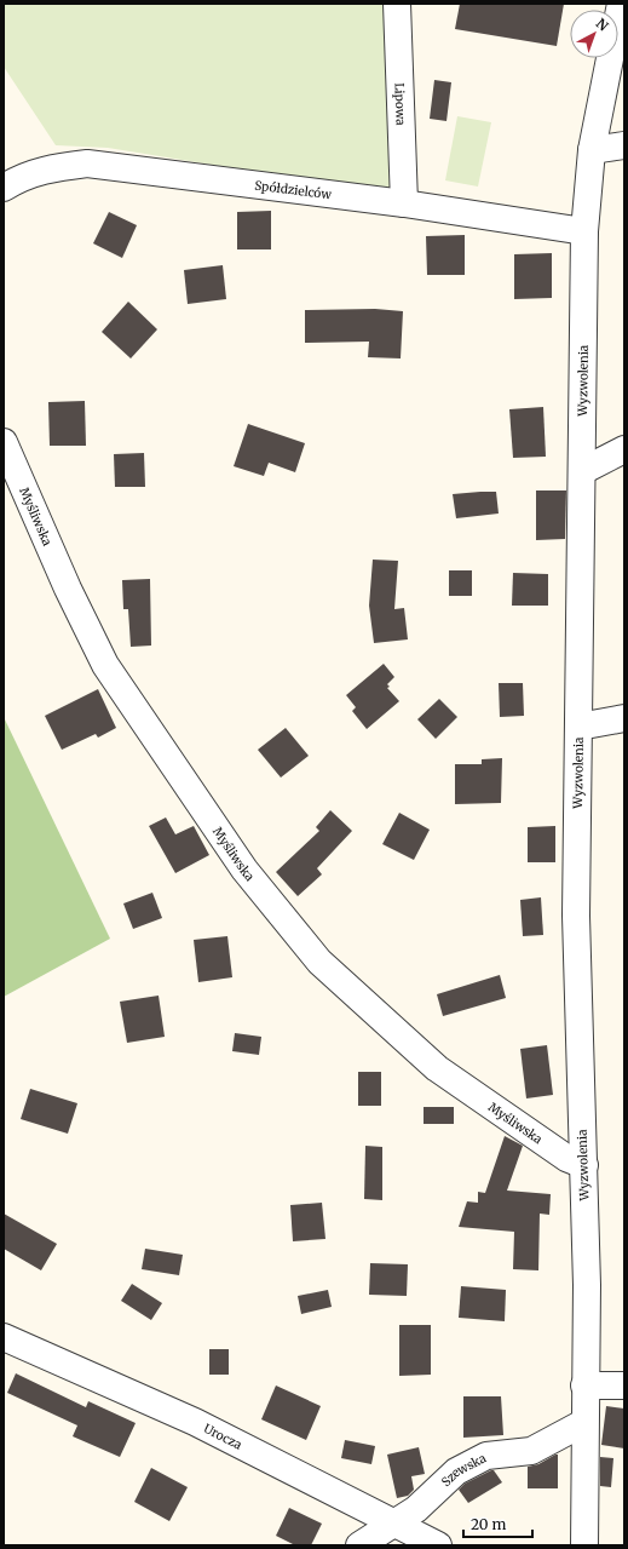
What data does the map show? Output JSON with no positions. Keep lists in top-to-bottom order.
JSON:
{
  "streets": {
    "street": [
      "Lipowa",
      "Spółdzielców",
      "Wyzwolenia",
      "Myśliwska",
      "Urocza",
      "Szewska"
    ]
  },
  "crossings": [
    ["Lipowa", "Spółdzielców"],
    ["Spółdzielców", "Wyzwolenia"],
    ["Wyzwolenia", "Myśliwska"],
    ["Wyzwolenia", "Szewska"],
    ["Urocza", "Szewska"]
  ],
  "scale_bar": "20 m",
  "north": "top right"
}
